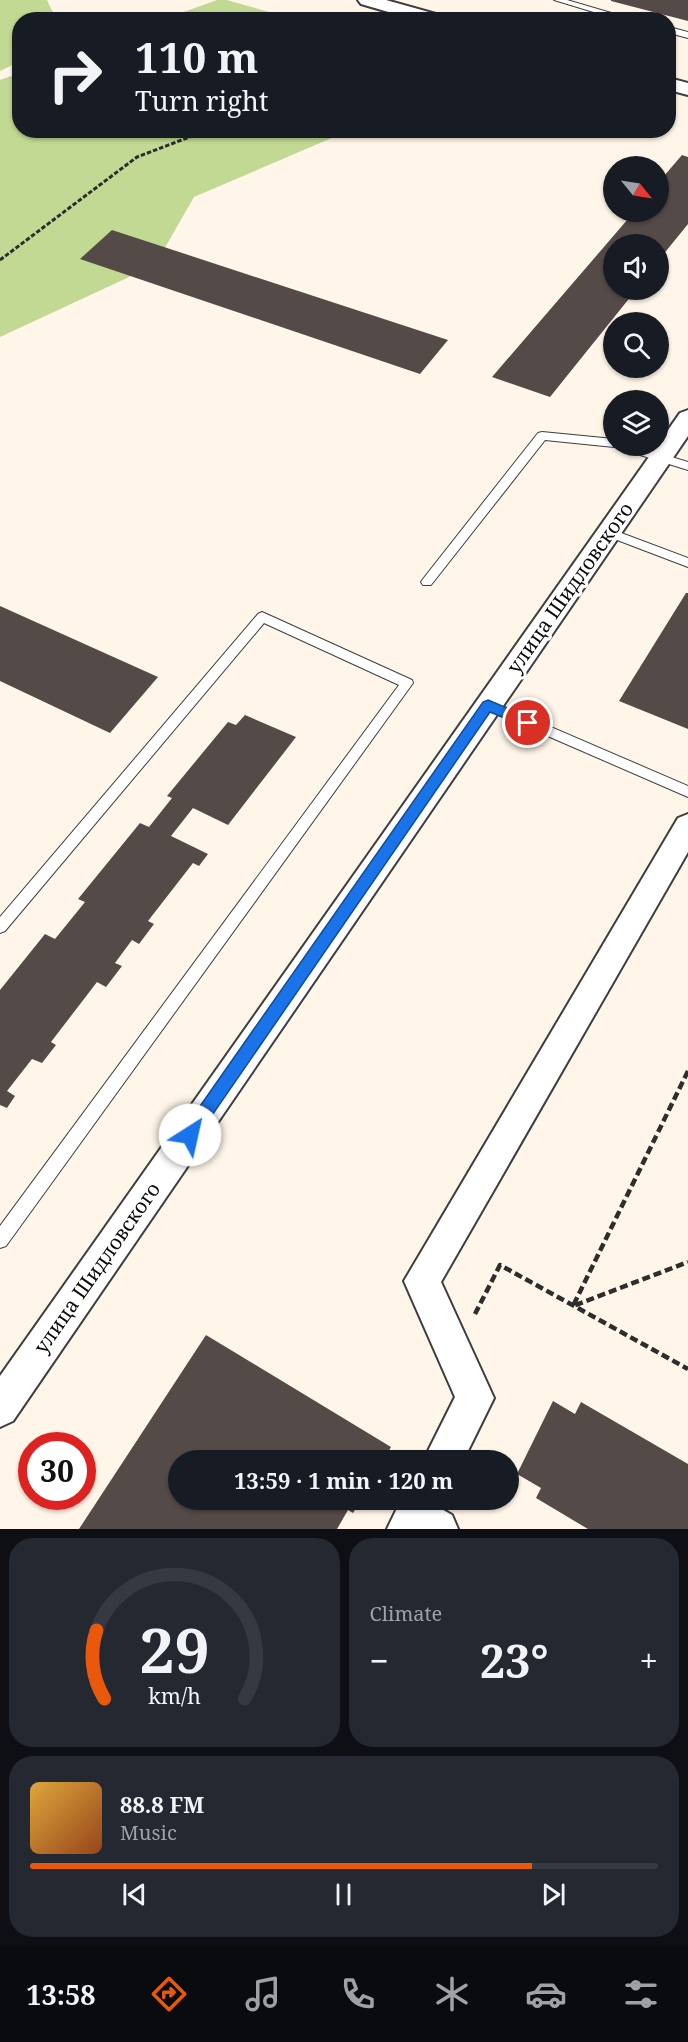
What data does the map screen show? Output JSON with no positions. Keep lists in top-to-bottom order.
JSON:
{
  "streets": {
    "street": ["улица Шидловского"]
  },
  "north": "bottom right",
  "page": {
    "turn": ["110 m", "Turn right"],
    "limit": "30",
    "trip": "13:59 · 1 min · 120 m",
    "tile": "Climate",
    "heat": ["−", "23°", "+"],
    "song": ["88.8 FM", "Music"],
    "tabs": "13:58",
    "gauge": ["29", "km/h"]
  }
}
